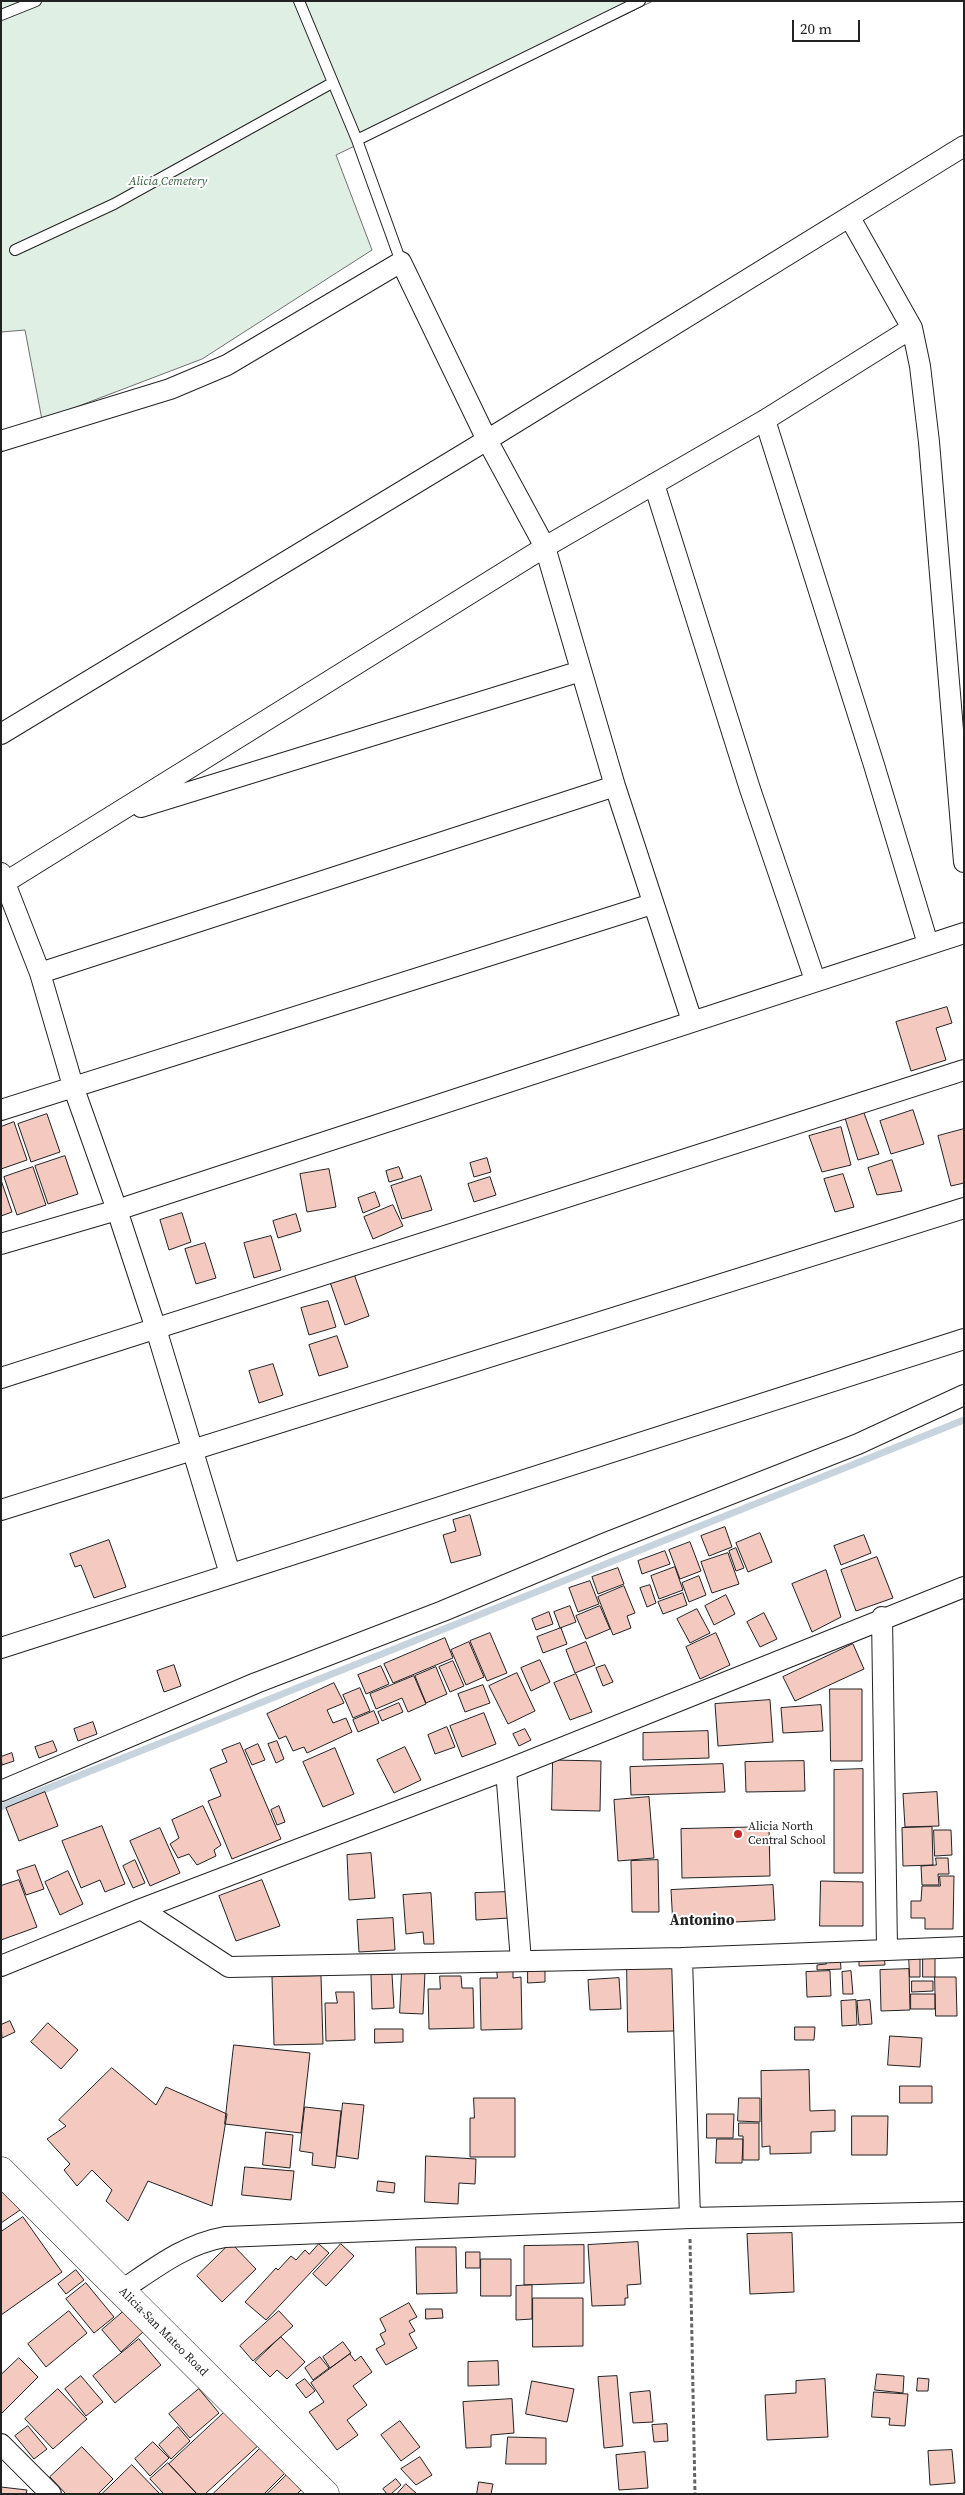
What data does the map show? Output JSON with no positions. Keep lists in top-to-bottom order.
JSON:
{
  "streets": {
    "main road": ["Alicia-San Mateo Road"]
  },
  "districts": ["Antonino"],
  "parks": ["Alicia Cemetery"],
  "places": ["Alicia North Central School"],
  "scale_bar": "20 m"
}
